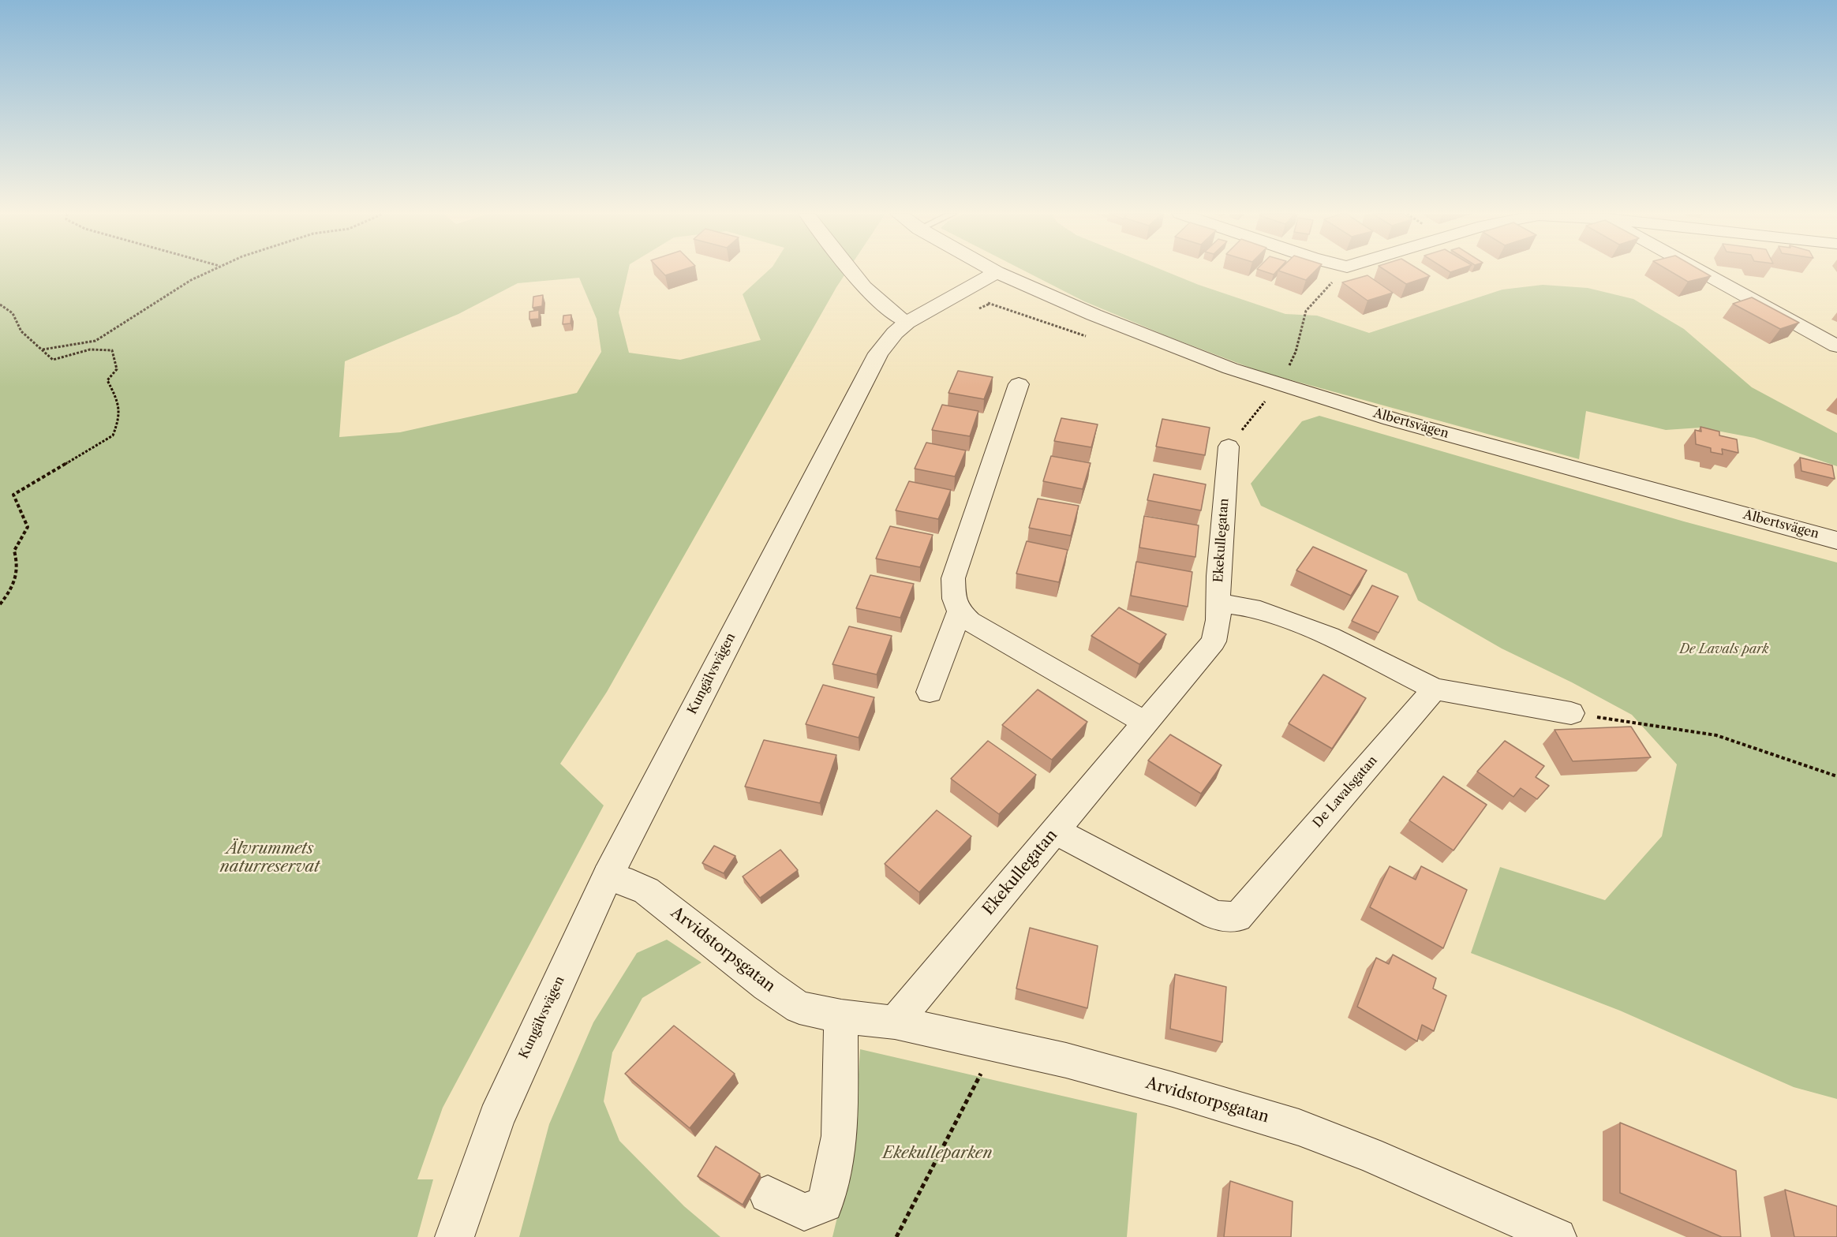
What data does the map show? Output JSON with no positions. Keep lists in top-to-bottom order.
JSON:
{
  "streets": {
    "street": [
      "Albertsvägen",
      "Ekekullegatan",
      "Kungälvsvägen",
      "De Lavalsgatan",
      "Arvidstorpsgatan"
    ]
  },
  "crossings": [
    ["Albertsvägen", "Kungälvsvägen"],
    ["Ekekullegatan", "De Lavalsgatan"],
    ["Ekekullegatan", "Arvidstorpsgatan"],
    ["Kungälvsvägen", "Arvidstorpsgatan"]
  ],
  "parks": ["De Lavals park", "Älvrummets naturreservat", "Ekekulleparken"]
}
